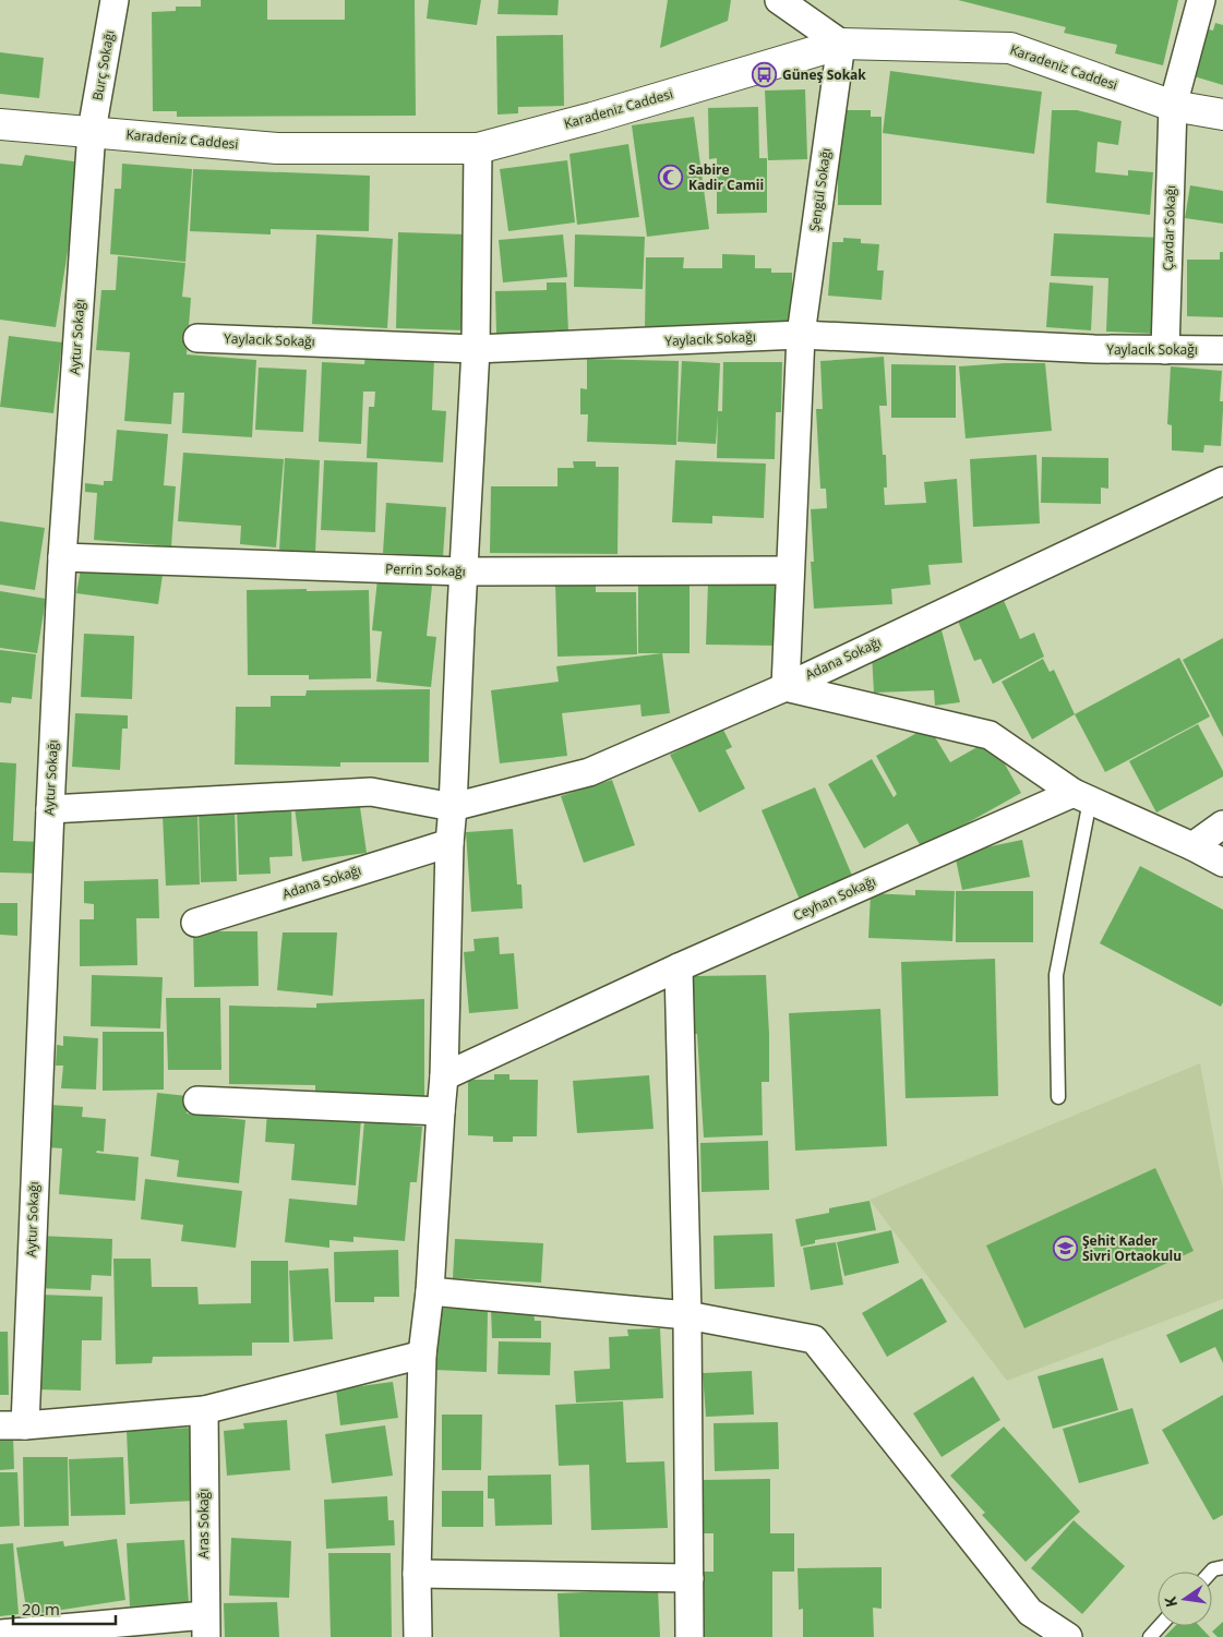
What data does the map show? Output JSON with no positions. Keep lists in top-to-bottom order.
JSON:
{
  "streets": {
    "main road": ["Karadeniz Caddesi"],
    "street": [
      "Burç Sokağı",
      "Şengül Sokağı",
      "Çavdar Sokağı",
      "Aytur Sokağı",
      "Yaylacık Sokağı",
      "Perrin Sokağı",
      "Adana Sokağı",
      "Ceyhan Sokağı",
      "Aras Sokağı"
    ]
  },
  "crossings": [
    ["Burç Sokağı", "Karadeniz Caddesi"],
    ["Burç Sokağı", "Aytur Sokağı"],
    ["Karadeniz Caddesi", "Şengül Sokağı"],
    ["Karadeniz Caddesi", "Çavdar Sokağı"],
    ["Karadeniz Caddesi", "Aytur Sokağı"],
    ["Şengül Sokağı", "Yaylacık Sokağı"],
    ["Şengül Sokağı", "Perrin Sokağı"],
    ["Şengül Sokağı", "Adana Sokağı"],
    ["Çavdar Sokağı", "Yaylacık Sokağı"],
    ["Aytur Sokağı", "Perrin Sokağı"]
  ],
  "places": {
    "bus stop": ["Güneş Sokak"],
    "mosque": ["Sabire Kadir Camii"],
    "school or university": ["Şehit Kader Sivri Ortaokulu"]
  },
  "scale_bar": "20 m",
  "north": "left"
}
